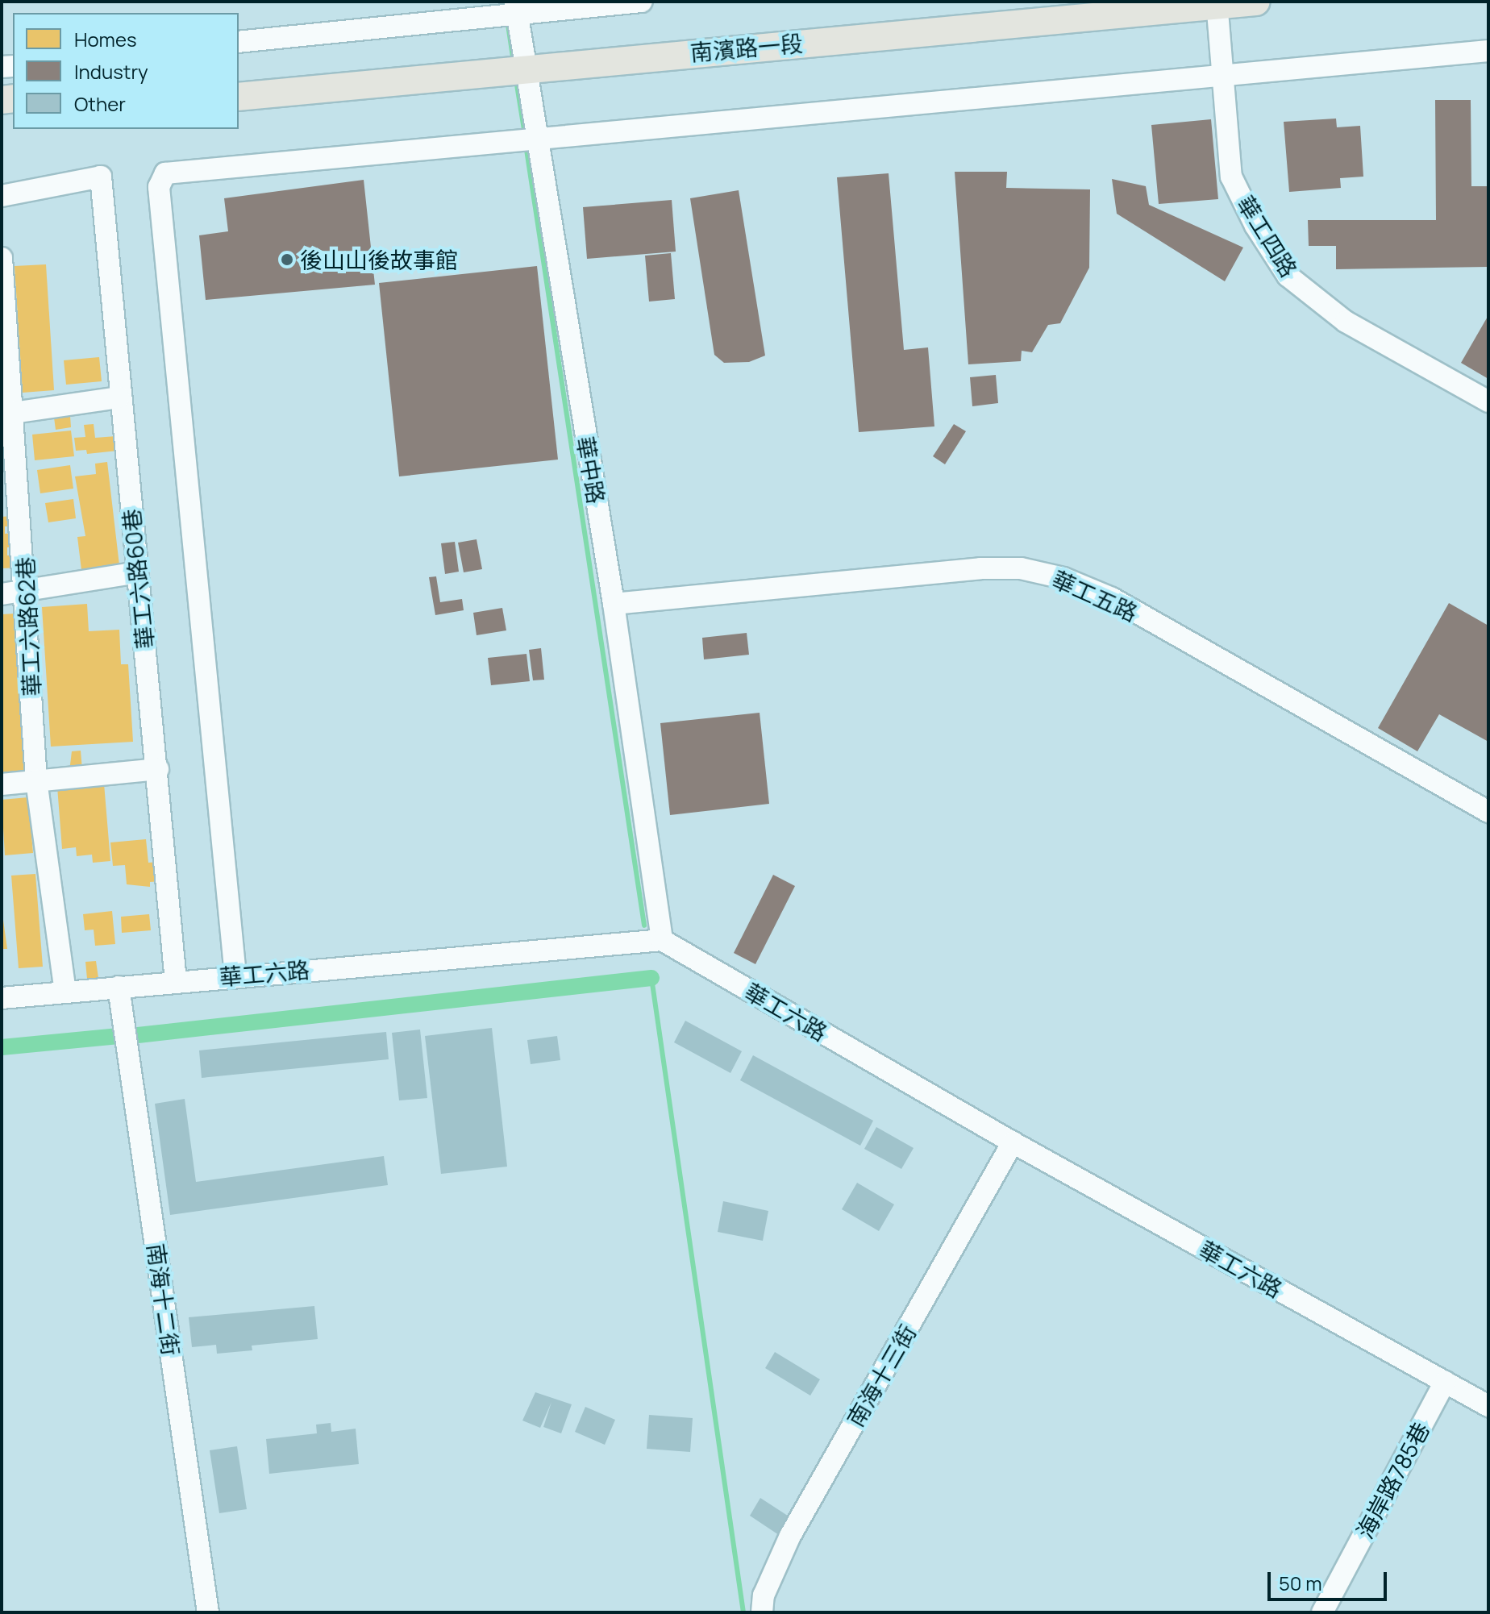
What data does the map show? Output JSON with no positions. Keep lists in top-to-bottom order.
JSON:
{
  "streets": {
    "main road": ["南濱路一段"],
    "street": [
      "華工四路",
      "華中路",
      "華工六路60巷",
      "華工五路",
      "華工六路62巷",
      "華工六路",
      "南海十二街",
      "南海十三街",
      "海岸路785巷"
    ]
  },
  "crossings": [
    ["南濱路一段", "華工四路"],
    ["南濱路一段", "華中路"],
    ["華中路", "華工五路"],
    ["華中路", "華工六路"],
    ["華工六路60巷", "華工六路"],
    ["華工六路62巷", "華工六路"],
    ["華工六路", "南海十二街"],
    ["華工六路", "南海十三街"],
    ["華工六路", "海岸路785巷"]
  ],
  "places": ["後山山後故事館"],
  "legend": ["Homes", "Industry", "Other"],
  "scale_bar": "50 m"
}
